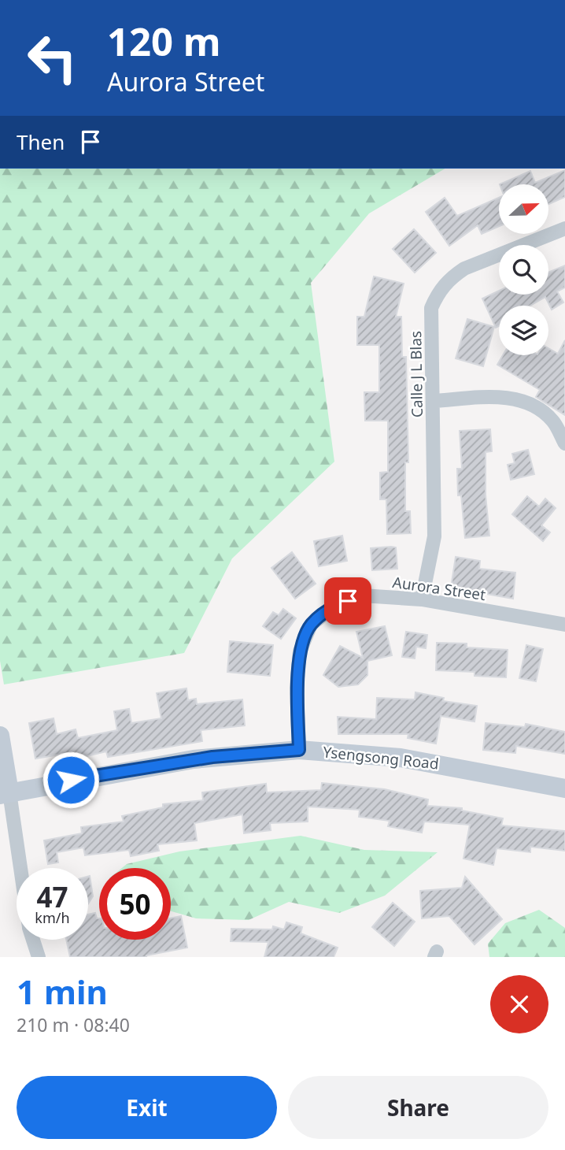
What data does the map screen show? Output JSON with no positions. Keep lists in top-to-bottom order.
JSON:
{
  "streets": {
    "main road": ["Ysengsong Road"],
    "street": ["Calle J L Blas", "Aurora Street"]
  },
  "crossings": [
    ["Calle J L Blas", "Aurora Street"],
    ["Aurora Street", "Ysengsong Road"]
  ],
  "north": "right",
  "page": {
    "turn": ["120 m", "Aurora Street"],
    "then": "Then",
    "speed": "47 km/h",
    "limit": "50",
    "heading": ["1 min", "210 m · 08:40"],
    "buttons": ["Exit", "Share"]
  }
}
